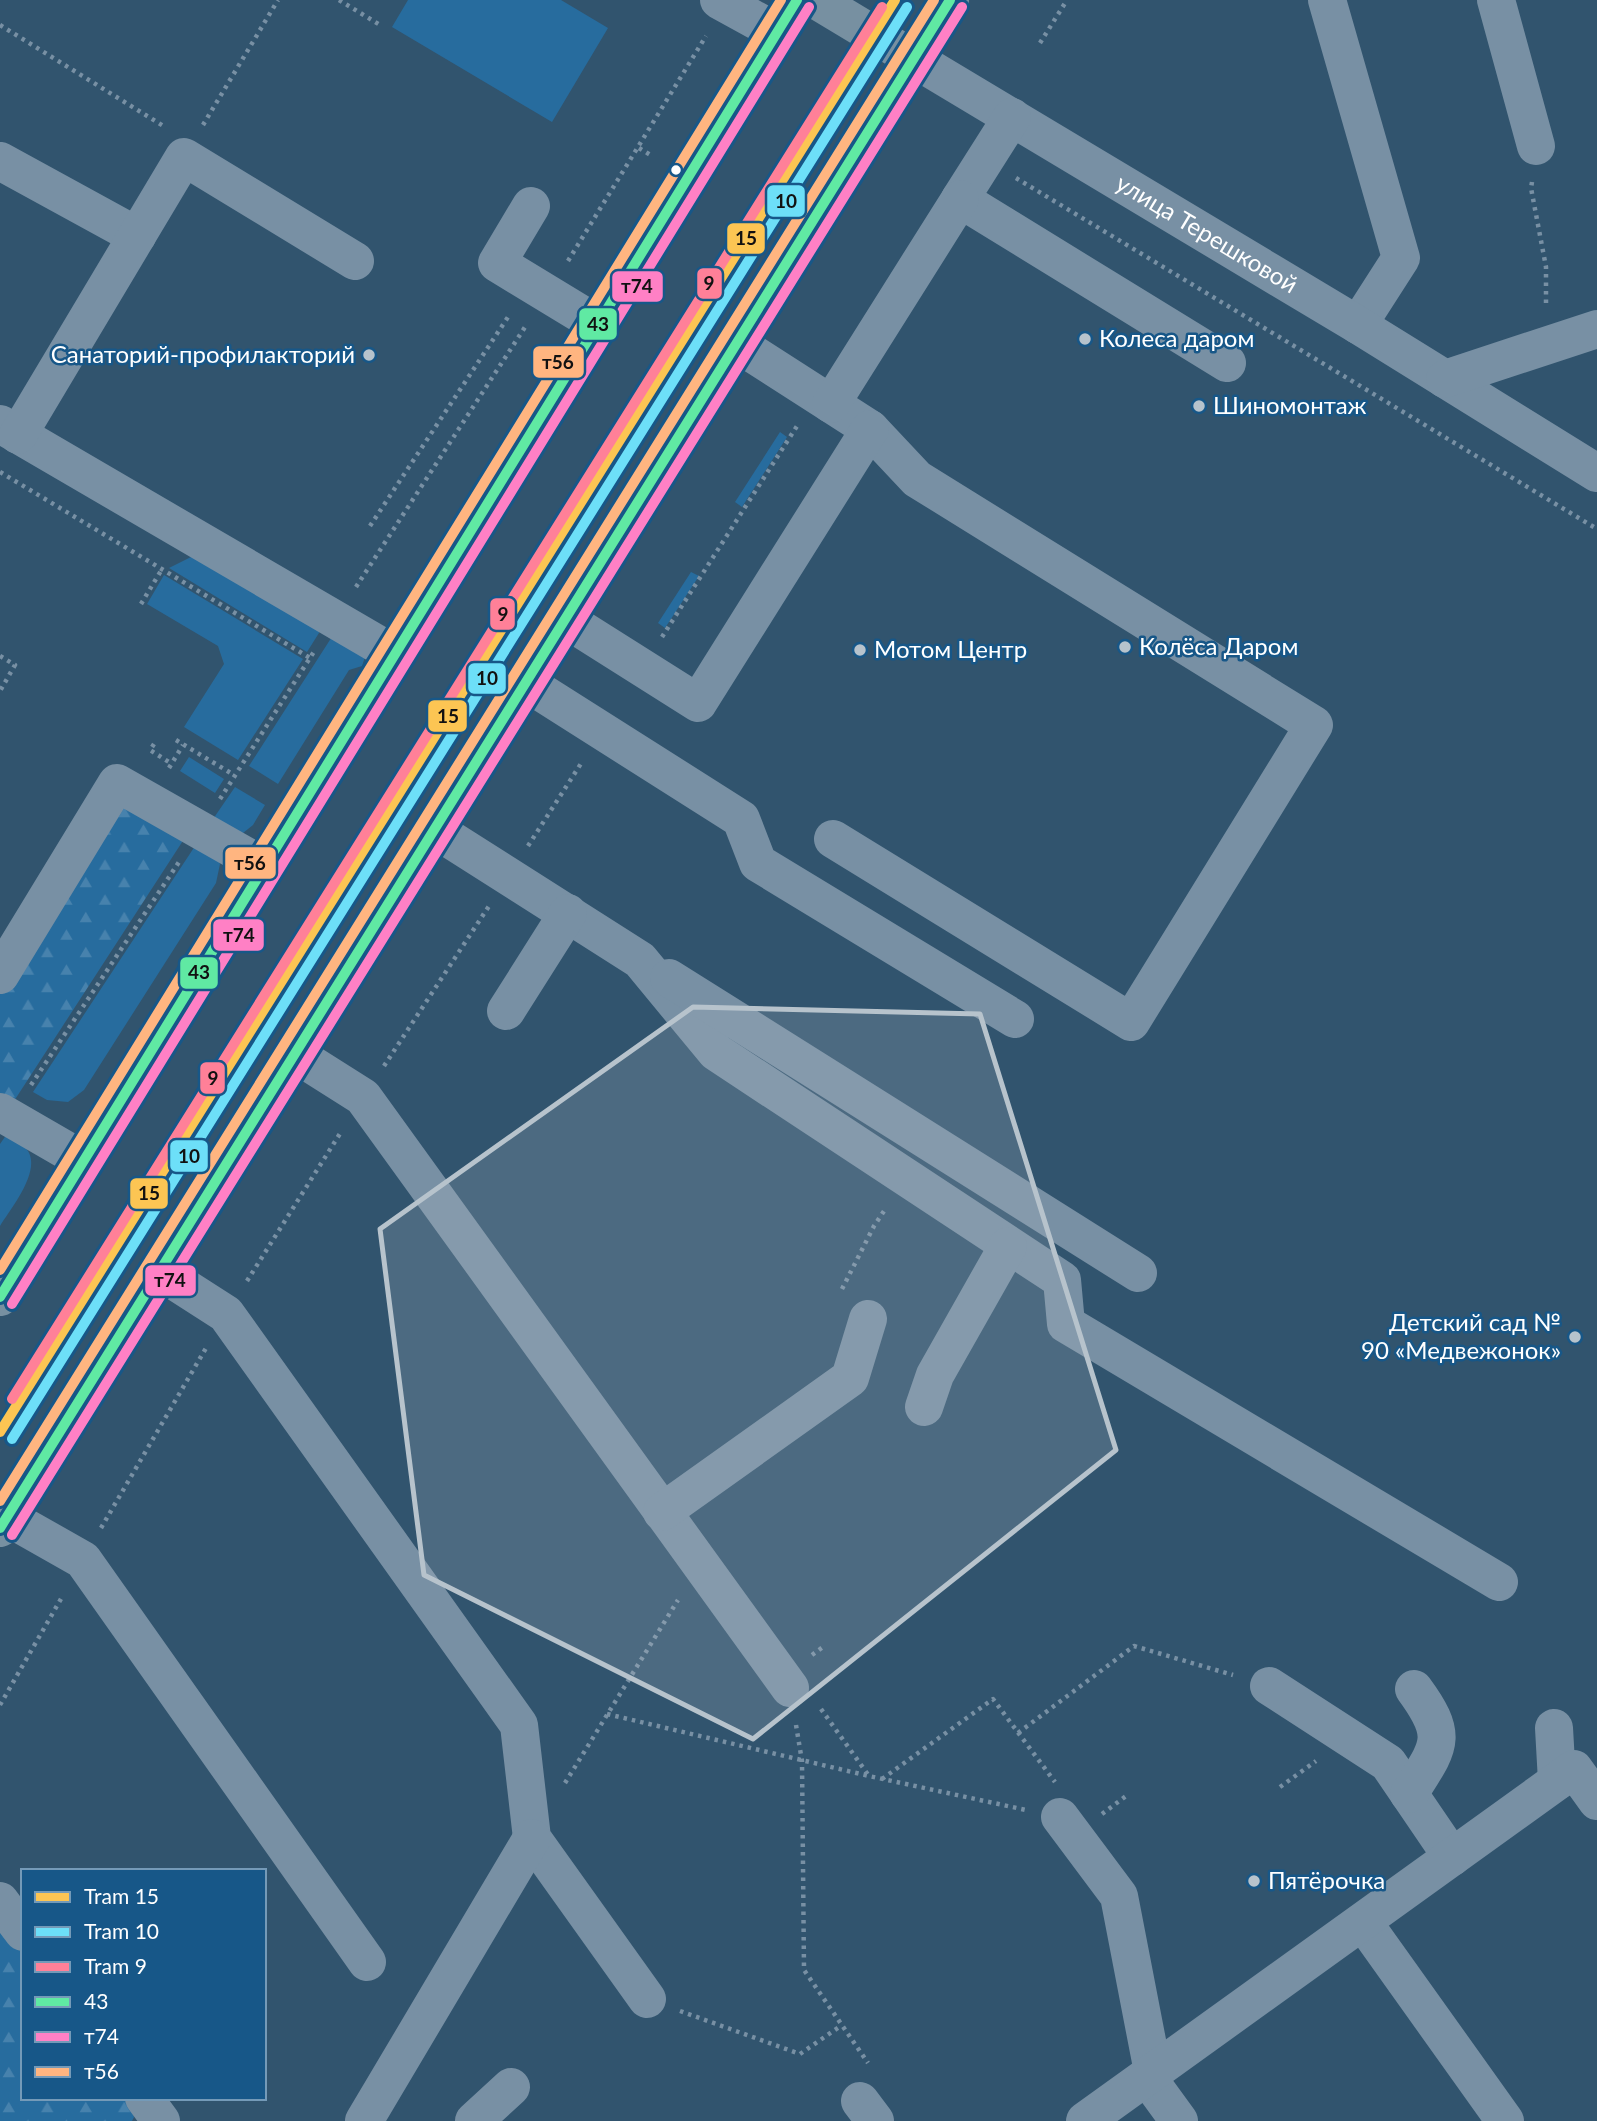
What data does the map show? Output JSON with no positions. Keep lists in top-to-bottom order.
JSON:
{
  "streets": {
    "main road": ["улица Терешковой"]
  },
  "places": [
    "Колеса даром",
    "Санаторий-профилакторий",
    "Шиномонтаж",
    "Колёса Даром",
    "Мотом Центр",
    "Детский сад № 90 «Медвежонок»",
    "Пятёрочка"
  ],
  "lines": [
    "tram line 15",
    "transit line 43",
    "transit line т56",
    "tram line 10",
    "tram line 9",
    "transit line т74"
  ],
  "legend": [
    "Tram 15",
    "Tram 10",
    "Tram 9",
    "43",
    "т74",
    "т56"
  ]
}
